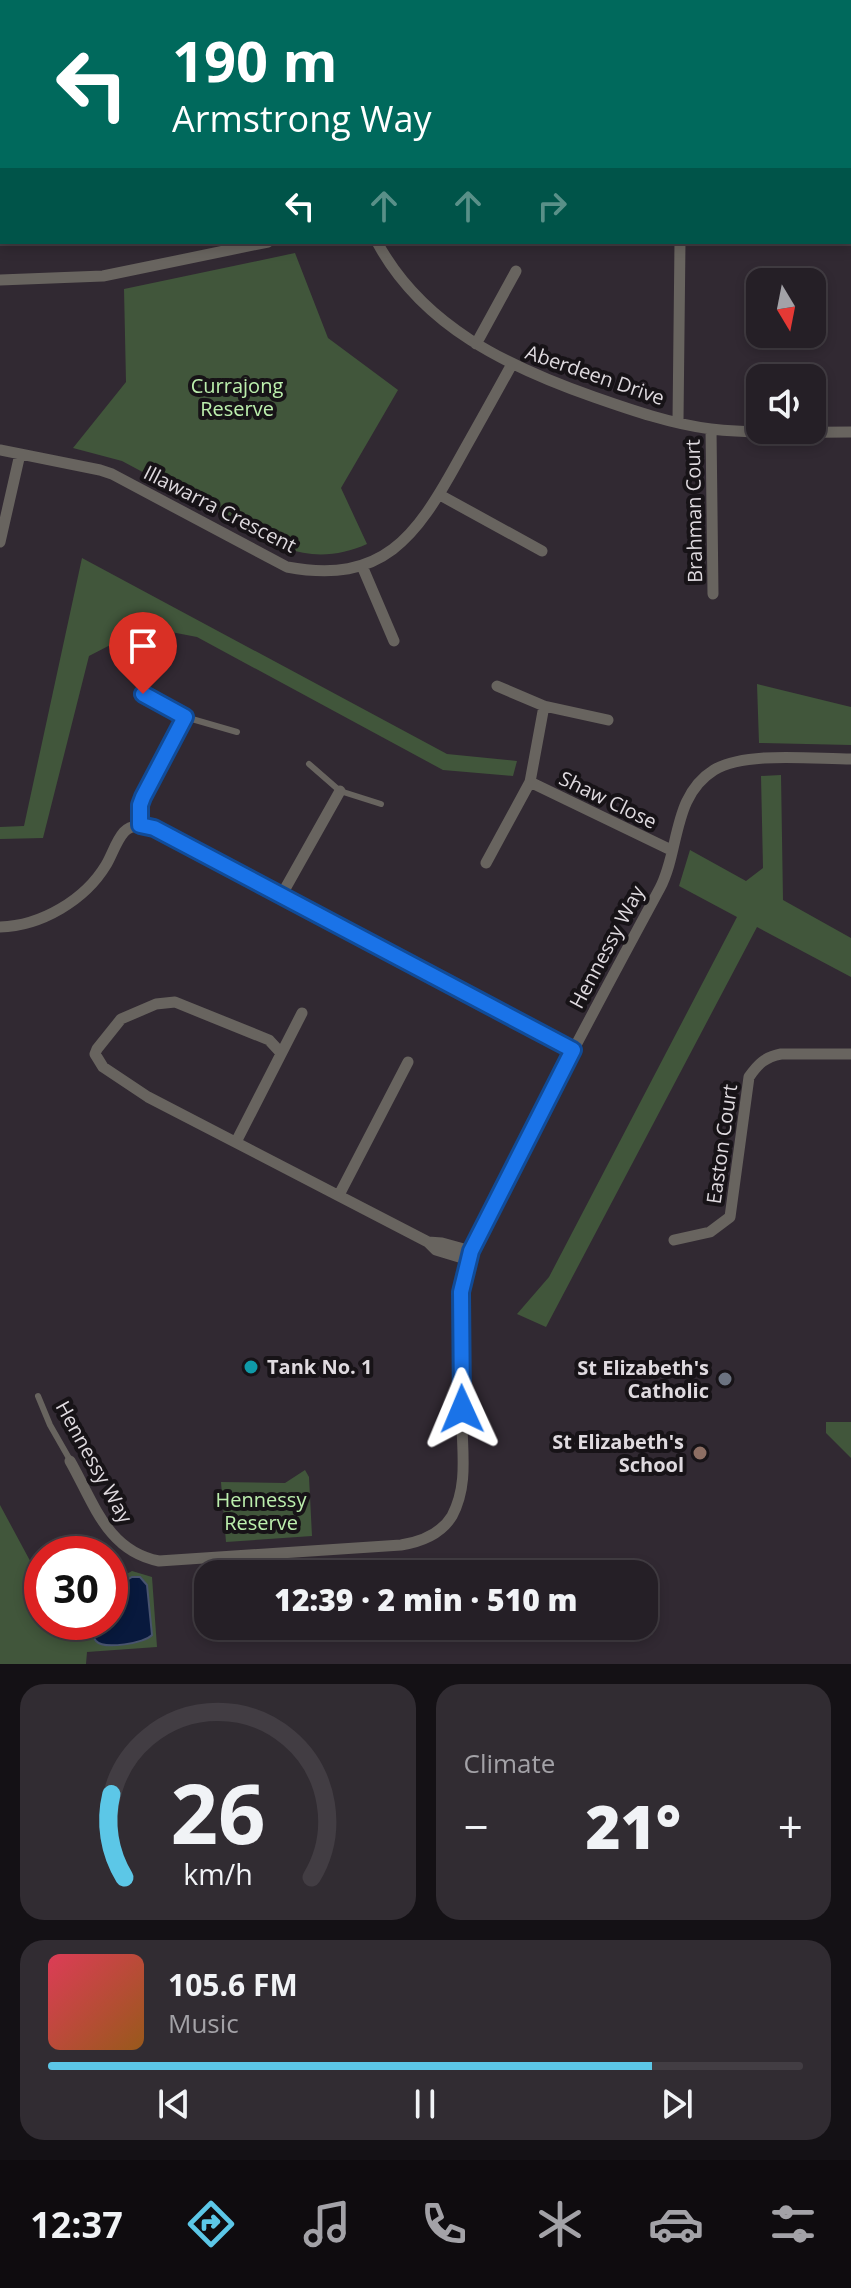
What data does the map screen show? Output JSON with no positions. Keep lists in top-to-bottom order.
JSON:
{
  "streets": {
    "street": [
      "Aberdeen Drive",
      "Illawarra Crescent",
      "Brahman Court",
      "Shaw Close",
      "Hennessy Way",
      "Easton Court"
    ]
  },
  "crossings": [
    ["Aberdeen Drive", "Illawarra Crescent"],
    ["Aberdeen Drive", "Brahman Court"],
    ["Shaw Close", "Hennessy Way"]
  ],
  "parks": ["Currajong Reserve", "Hennessy Reserve"],
  "places": ["Tank No. 1", "St Elizabeth's Catholic", "St Elizabeth's School"],
  "north": "bottom",
  "page": {
    "turn": ["190 m", "Armstrong Way"],
    "limit": "30",
    "trip": "12:39 · 2 min · 510 m",
    "tile": "Climate",
    "heat": ["−", "21°", "+"],
    "song": ["105.6 FM", "Music"],
    "tabs": "12:37",
    "gauge": ["26", "km/h"]
  }
}
